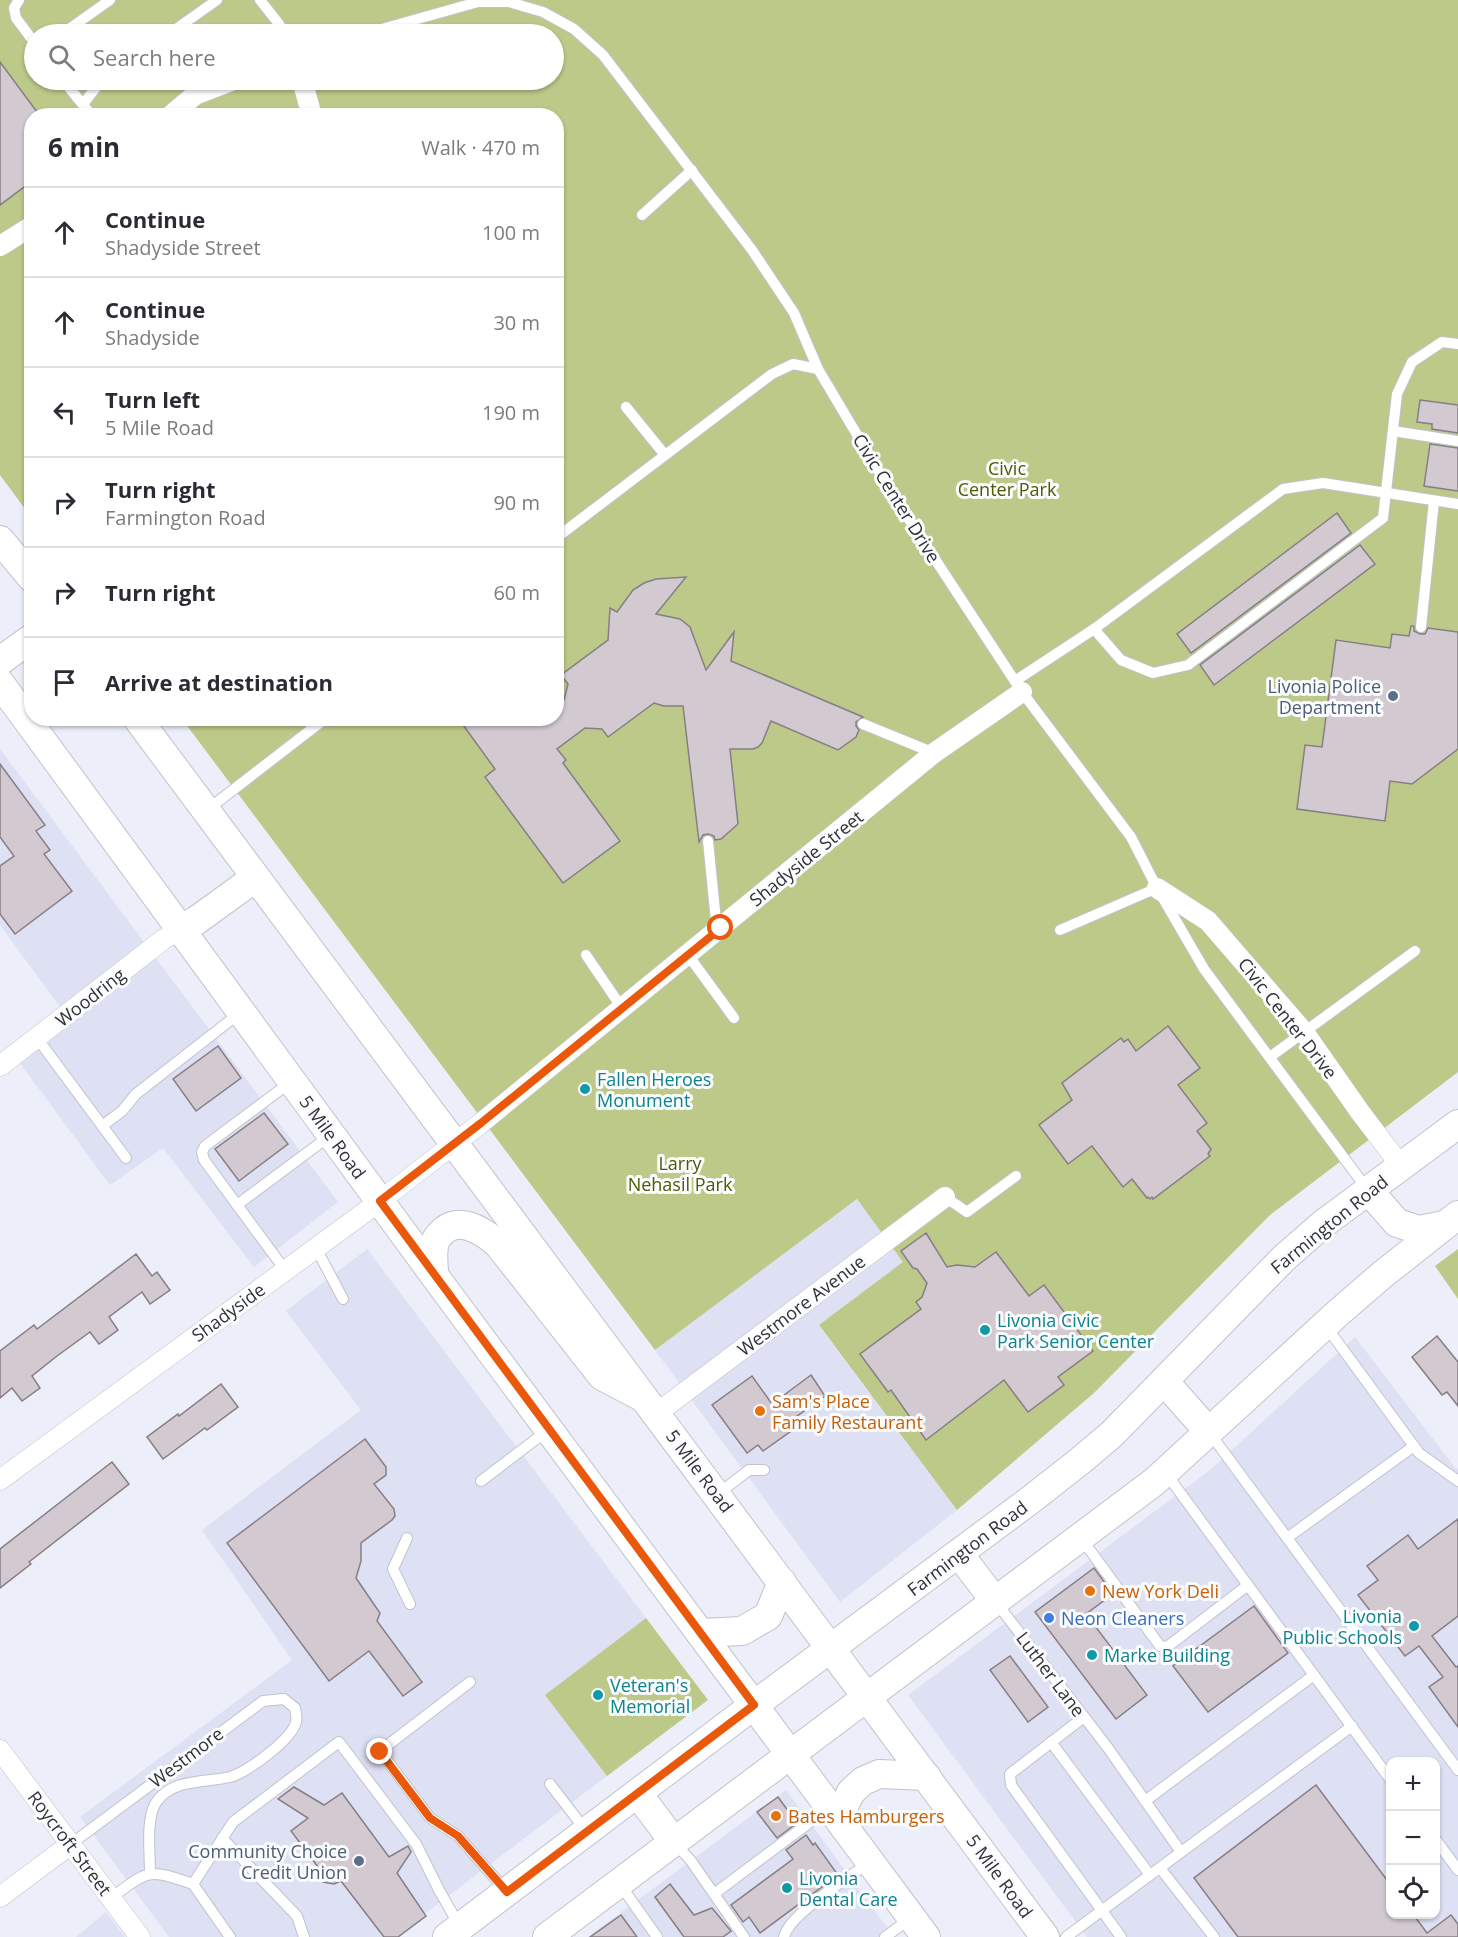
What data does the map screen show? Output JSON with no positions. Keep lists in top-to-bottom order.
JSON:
{
  "streets": {
    "main road": ["5 Mile Road", "Farmington Road"],
    "street": [
      "Civic Center Drive",
      "Shadyside Street",
      "Woodring",
      "Westmore Avenue",
      "Shadyside",
      "Roycroft Street"
    ],
    "lane": ["Luther Lane", "Westmore"]
  },
  "crossings": [
    ["Civic Center Drive", "Shadyside Street"],
    ["Civic Center Drive", "Farmington Road"],
    ["Shadyside Street", "5 Mile Road"],
    ["Shadyside Street", "Shadyside"],
    ["Woodring", "5 Mile Road"],
    ["5 Mile Road", "Farmington Road"],
    ["5 Mile Road", "Westmore Avenue"],
    ["5 Mile Road", "Shadyside"],
    ["Westmore", "Roycroft Street"]
  ],
  "parks": ["Civic Center Park", "Larry Nehasil Park"],
  "places": [
    "Livonia Police Department",
    "Fallen Heroes Monument",
    "Livonia Civic Park Senior Center",
    "Sam's Place Family Restaurant",
    "New York Deli",
    "Neon Cleaners",
    "Livonia Public Schools",
    "Marke Building",
    "Veteran's Memorial",
    "Bates Hamburgers",
    "Community Choice Credit Union",
    "Livonia Dental Care"
  ],
  "page": {
    "search": "Search here",
    "heading": ["6 min", "Walk · 470 m"],
    "list": [
      ["Continue", "Shadyside Street", "100 m"],
      ["Continue", "Shadyside", "30 m"],
      ["Turn left", "5 Mile Road", "190 m"],
      ["Turn right", "Farmington Road", "90 m"],
      ["Turn right", "60 m"],
      "Arrive at destination"
    ],
    "map_buttons": ["+", "−"]
  }
}
